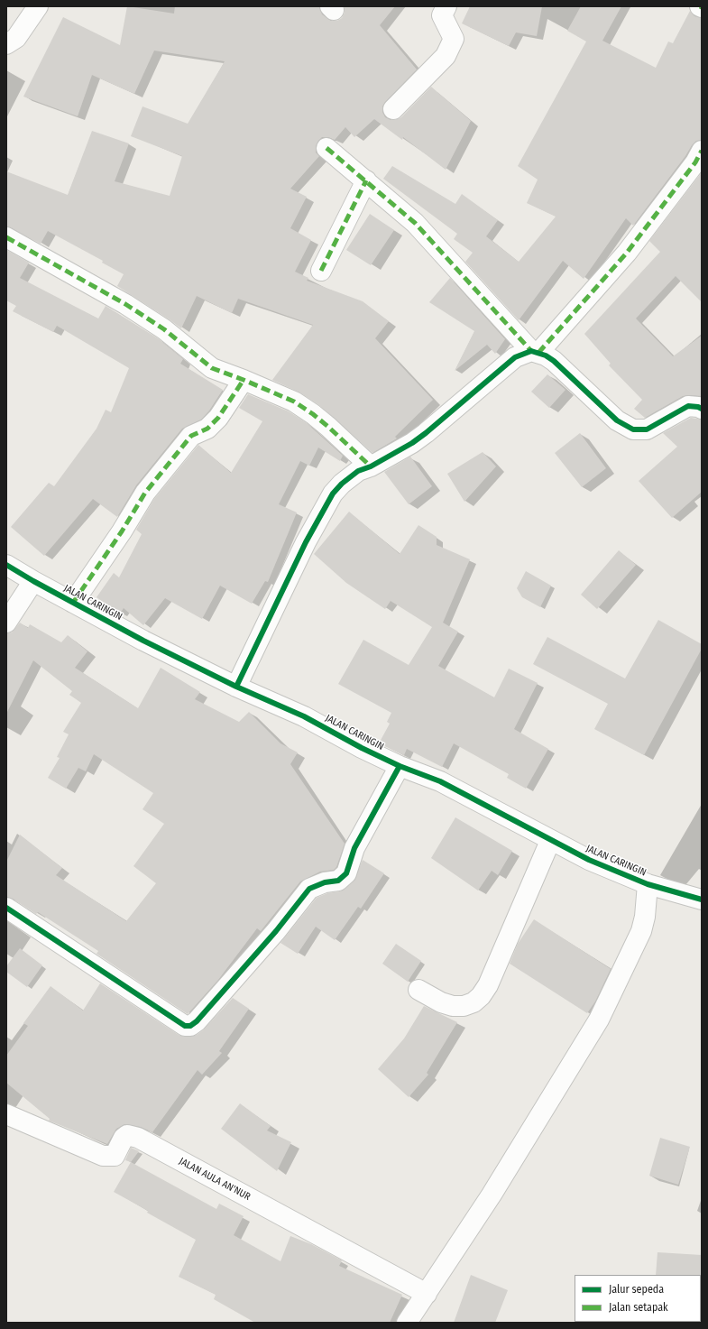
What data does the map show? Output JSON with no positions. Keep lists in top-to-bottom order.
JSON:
{
  "streets": {
    "street": ["JALAN CARINGIN", "JALAN AULA AN'NUR"]
  },
  "legend": ["Jalur sepeda", "Jalan setapak"]
}
